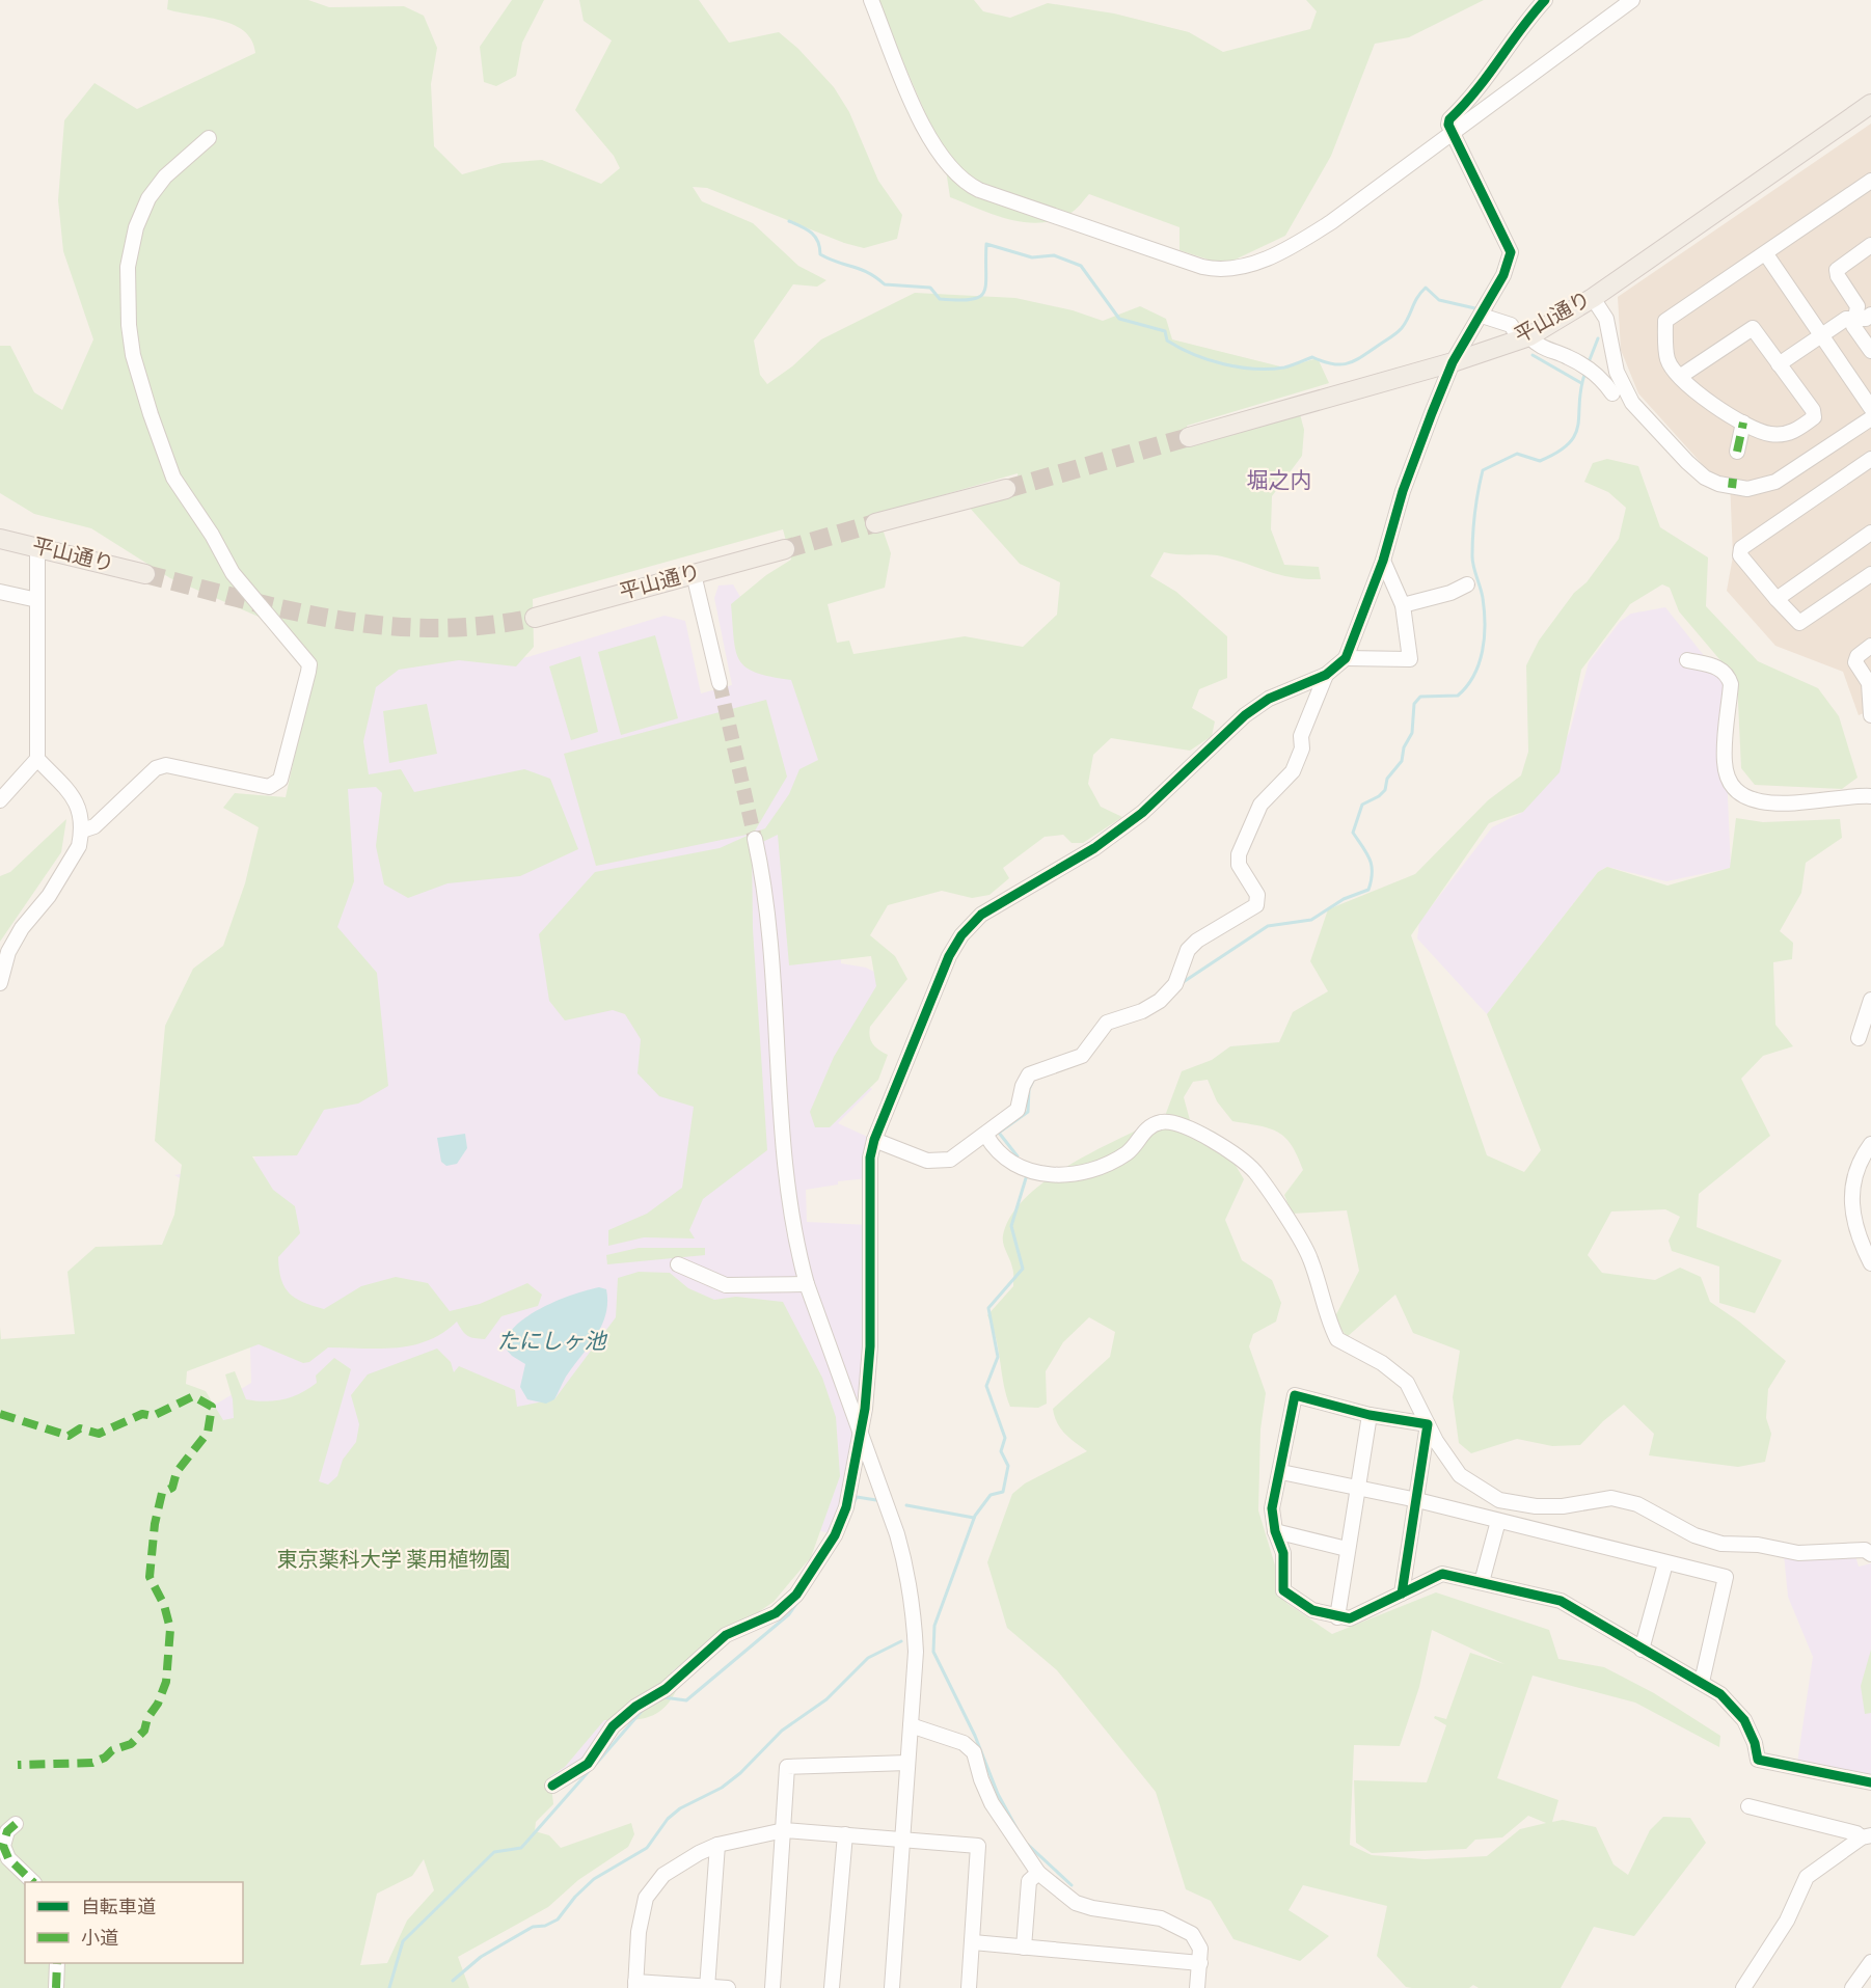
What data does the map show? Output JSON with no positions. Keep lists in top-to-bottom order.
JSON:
{
  "streets": {
    "main road": ["平山通り"]
  },
  "districts": ["堀之内"],
  "water": ["たにしヶ池"],
  "parks": ["東京薬科大学 薬用植物園"],
  "legend": ["自転車道", "小道"]
}
